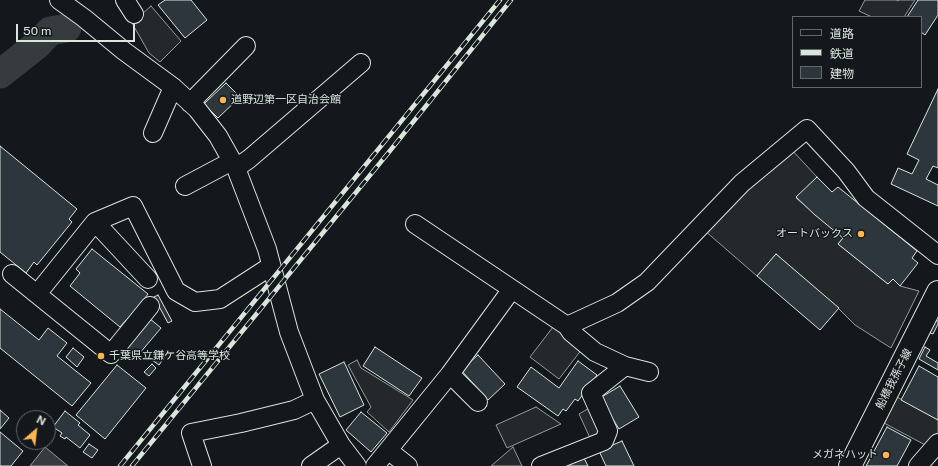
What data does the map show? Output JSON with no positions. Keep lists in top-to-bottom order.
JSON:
{
  "streets": {
    "main road": ["船橋我孫子線"]
  },
  "places": [
    "道野辺第一区自治会館",
    "オートバックス",
    "千葉県立鎌ケ谷高等学校",
    "メガネハット"
  ],
  "legend": ["道路", "鉄道", "建物"],
  "scale_bar": "50 m",
  "north": "top right"
}
